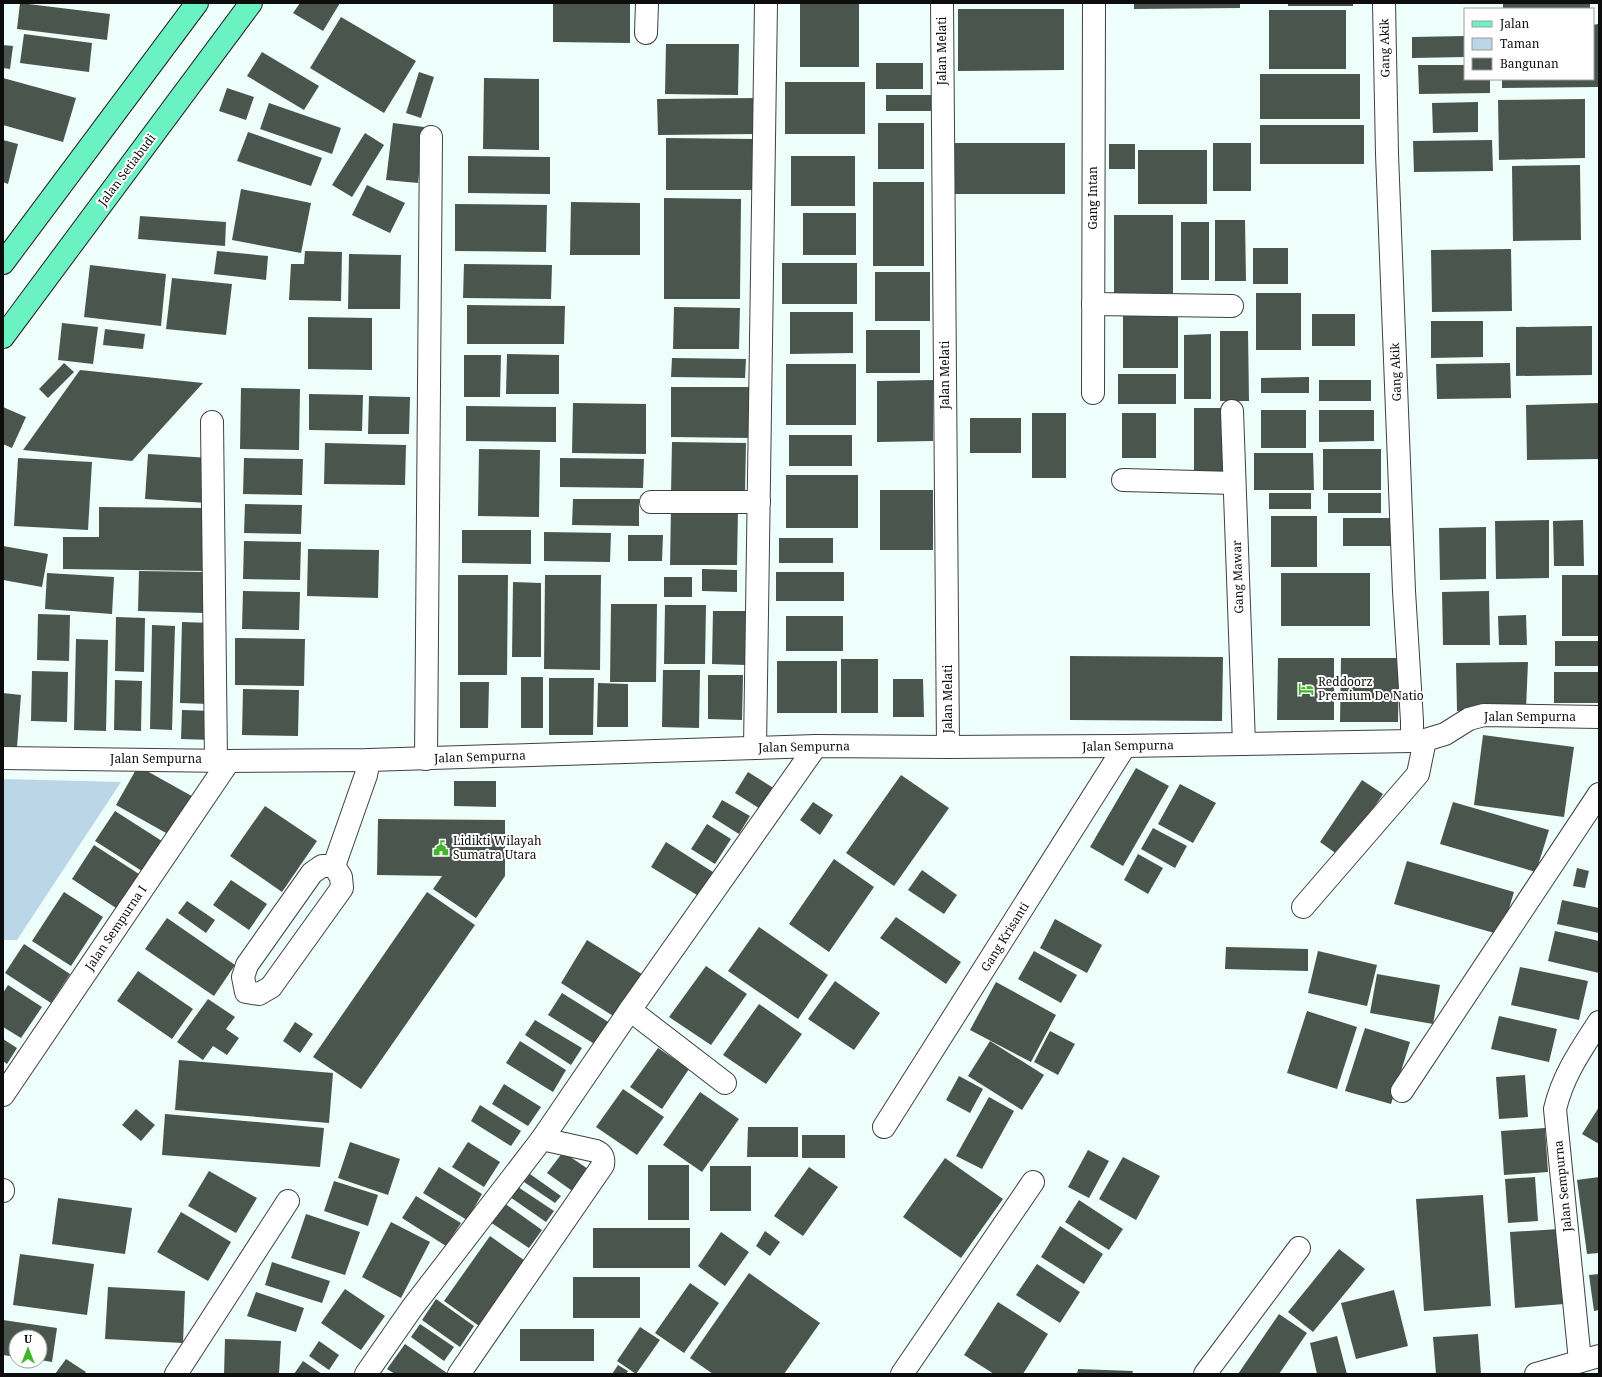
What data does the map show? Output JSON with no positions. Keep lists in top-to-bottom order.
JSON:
{
  "streets": {
    "main road": ["Jalan Setiabudi"],
    "street": [
      "Gang Akik",
      "Jalan Melati",
      "Gang Intan",
      "Gang Mawar",
      "Jalan Sempurna",
      "Jalan Sempurna I",
      "Gang Krisanti"
    ]
  },
  "crossings": [
    ["Gang Akik", "Jalan Sempurna"],
    ["Jalan Melati", "Jalan Sempurna"],
    ["Gang Mawar", "Jalan Sempurna"],
    ["Jalan Sempurna", "Jalan Sempurna I"],
    ["Jalan Sempurna", "Gang Krisanti"]
  ],
  "places": {
    "hotel": ["Reddoorz Premium De Natio"],
    "public building": ["Lidikti Wilayah Sumatra Utara"]
  },
  "legend": ["Jalan", "Taman", "Bangunan"],
  "north": "top"
}
